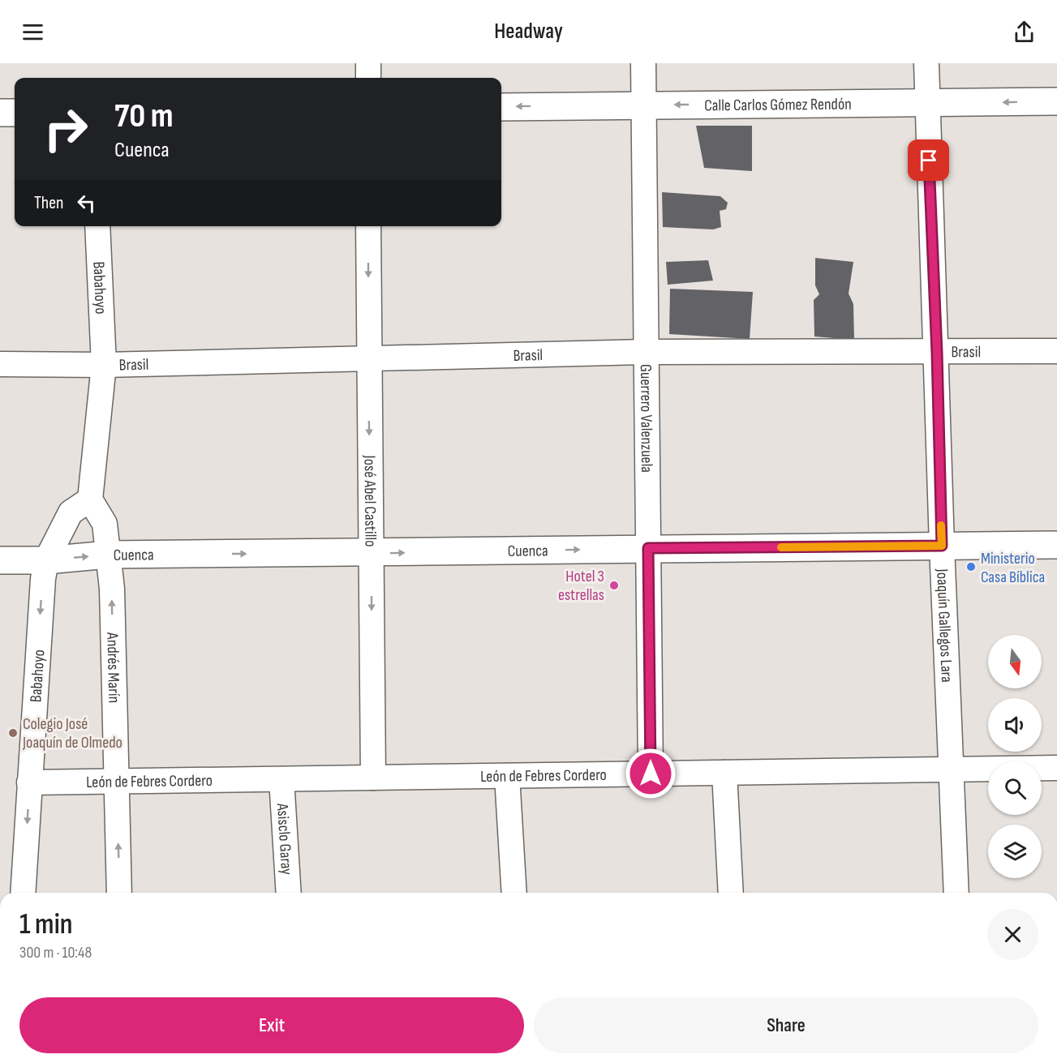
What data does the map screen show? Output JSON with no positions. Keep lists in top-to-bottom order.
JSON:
{
  "streets": {
    "main road": ["Calle Carlos Gómez Rendón", "Cuenca"],
    "street": [
      "Babahoyo",
      "Brasil",
      "Guerrero Valenzuela",
      "José Abel Castillo",
      "Joaquín Gallegos Lara",
      "Andrés Marín",
      "León de Febres Cordero",
      "Asisclo Garay"
    ]
  },
  "crossings": [
    ["Calle Carlos Gómez Rendón", "Guerrero Valenzuela"],
    ["Calle Carlos Gómez Rendón", "Joaquín Gallegos Lara"],
    ["Babahoyo", "Brasil"],
    ["Babahoyo", "Cuenca"],
    ["Babahoyo", "León de Febres Cordero"],
    ["Brasil", "Guerrero Valenzuela"],
    ["Brasil", "José Abel Castillo"],
    ["Brasil", "Joaquín Gallegos Lara"],
    ["Guerrero Valenzuela", "Cuenca"],
    ["Guerrero Valenzuela", "León de Febres Cordero"],
    ["José Abel Castillo", "Cuenca"],
    ["José Abel Castillo", "León de Febres Cordero"],
    ["Cuenca", "Joaquín Gallegos Lara"],
    ["Cuenca", "Andrés Marín"],
    ["Joaquín Gallegos Lara", "León de Febres Cordero"],
    ["Andrés Marín", "León de Febres Cordero"],
    ["León de Febres Cordero", "Asisclo Garay"]
  ],
  "one_way": [
    "Calle Carlos Gómez Rendón",
    "Babahoyo",
    "José Abel Castillo",
    "Cuenca",
    "Andrés Marín"
  ],
  "places": ["Ministerio Casa Bíblica", "Hotel 3 estrellas", "Colegio José Joaquín de Olmedo"],
  "north": "bottom",
  "page": {
    "header": "Headway",
    "turn": ["70 m", "Cuenca"],
    "then": "Then",
    "heading": ["1 min", "300 m · 10:48"],
    "buttons": ["Exit", "Share"]
  }
}
